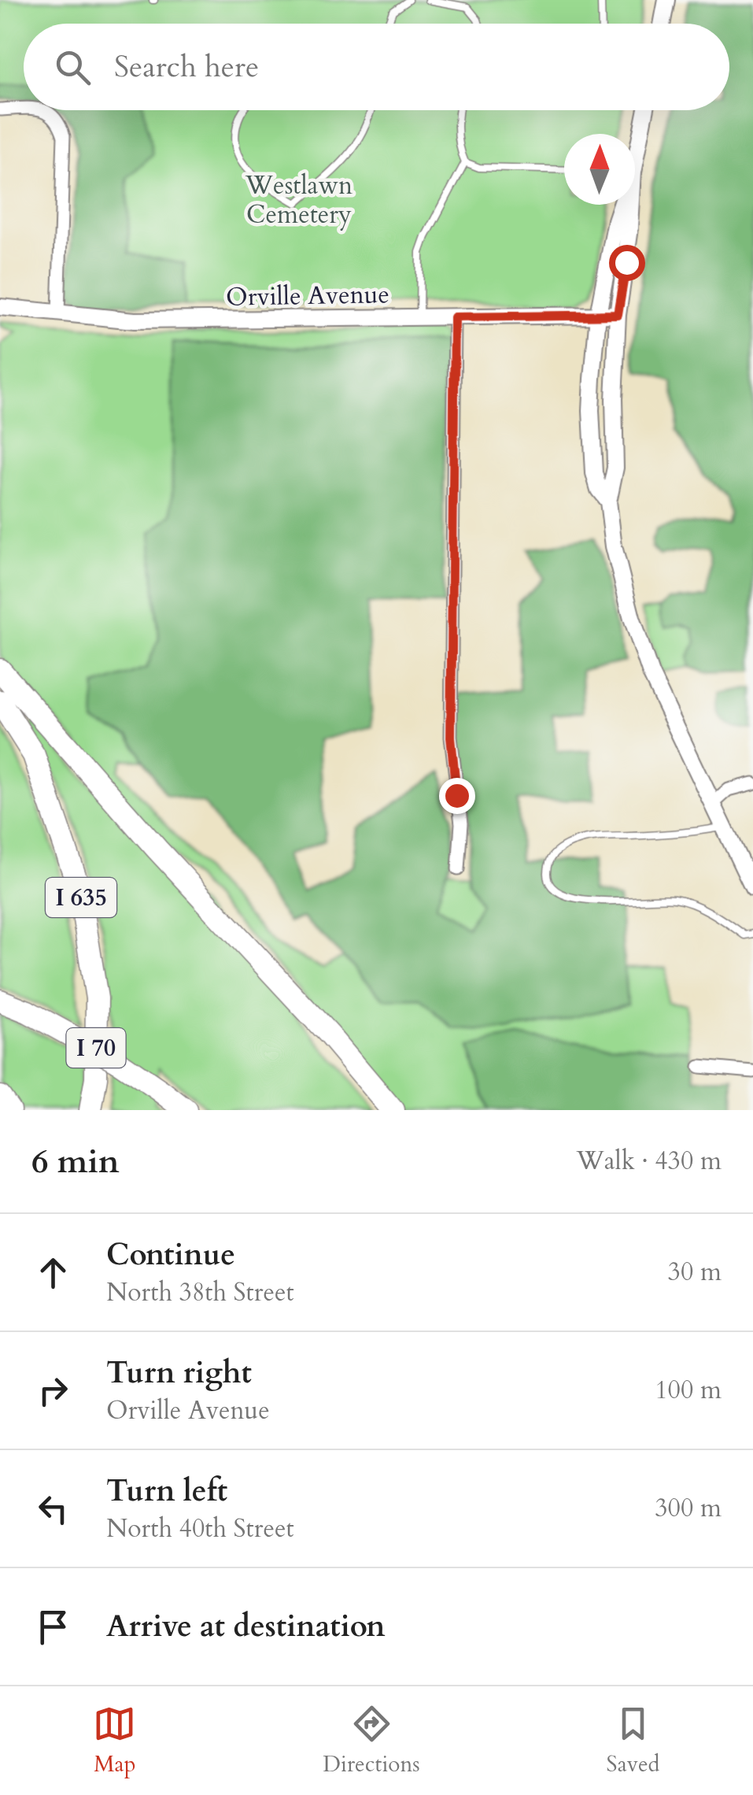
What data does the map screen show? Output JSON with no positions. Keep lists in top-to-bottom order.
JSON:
{
  "streets": {
    "highway": ["I 635", "I 70"],
    "main road": ["Orville Avenue"]
  },
  "parks": ["Westlawn Cemetery"],
  "north": "top",
  "page": {
    "search": "Search here",
    "heading": ["6 min", "Walk · 430 m"],
    "list": [
      ["Continue", "North 38th Street", "30 m"],
      ["Turn right", "Orville Avenue", "100 m"],
      ["Turn left", "North 40th Street", "300 m"],
      "Arrive at destination"
    ],
    "nav": ["Map", "Directions", "Saved"]
  }
}
